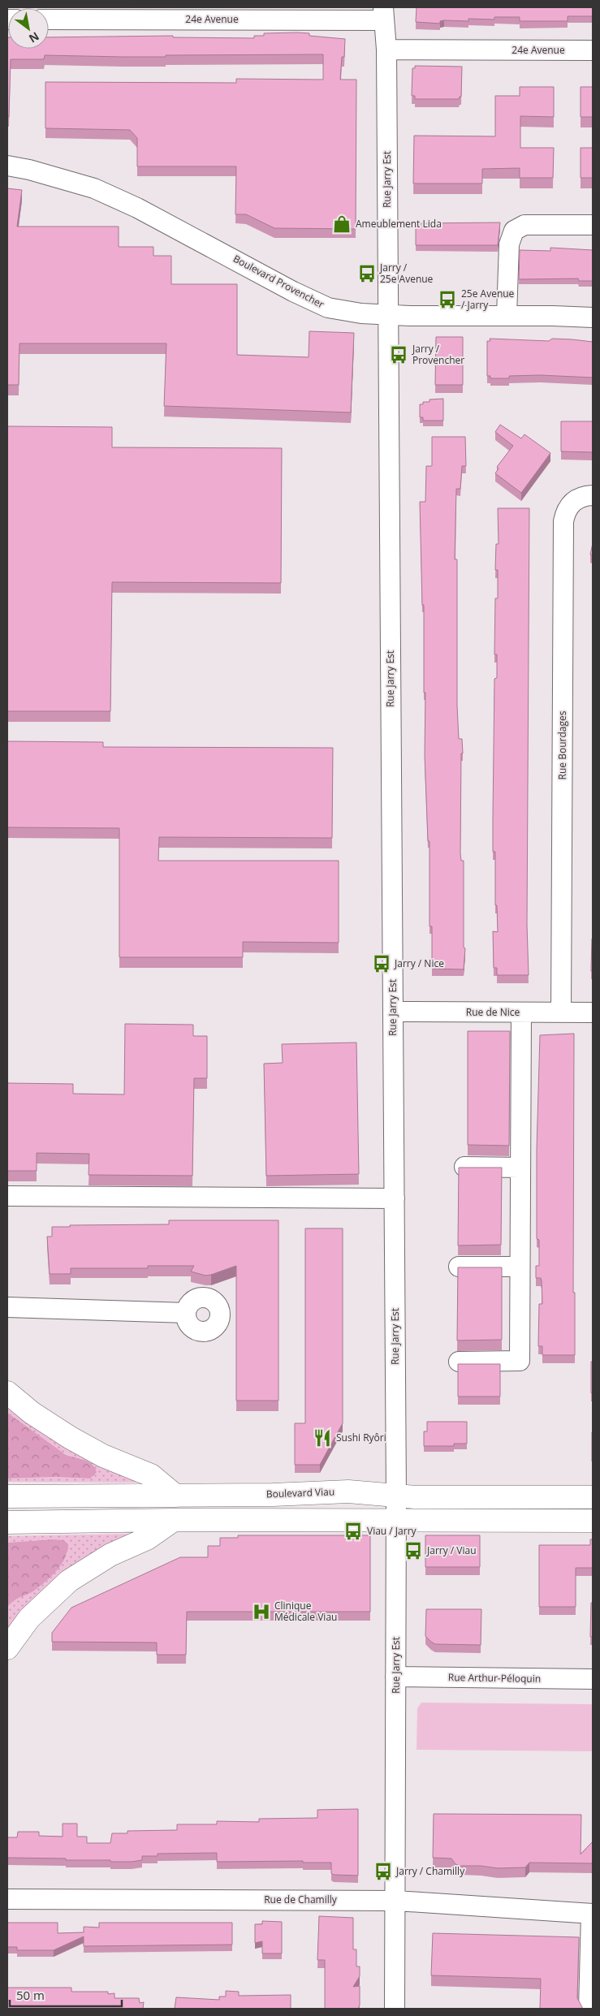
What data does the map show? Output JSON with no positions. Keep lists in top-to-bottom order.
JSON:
{
  "streets": {
    "main road": ["Boulevard Viau"],
    "street": [
      "24e Avenue",
      "Rue Jarry Est",
      "Boulevard Provencher",
      "Rue Bourdages",
      "Rue de Nice",
      "Rue Arthur-Péloquin",
      "Rue de Chamilly"
    ]
  },
  "crossings": [
    ["24e Avenue", "Rue Jarry Est"],
    ["Rue Jarry Est", "Boulevard Provencher"],
    ["Rue Jarry Est", "Rue de Nice"],
    ["Rue Jarry Est", "Boulevard Viau"],
    ["Rue Jarry Est", "Rue Arthur-Péloquin"],
    ["Rue Jarry Est", "Rue de Chamilly"],
    ["Rue Bourdages", "Rue de Nice"]
  ],
  "places": {
    "shop": ["Ameublement Lida"],
    "bus stop": [
      "Jarry / 25e Avenue",
      "25e Avenue / Jarry",
      "Jarry / Provencher",
      "Jarry / Nice",
      "Viau / Jarry",
      "Jarry / Viau",
      "Jarry / Chamilly"
    ],
    "restaurant": ["Sushi Ryôri"],
    "hospital": ["Clinique Médicale Viau"]
  },
  "scale_bar": "50 m",
  "north": "bottom right"
}
